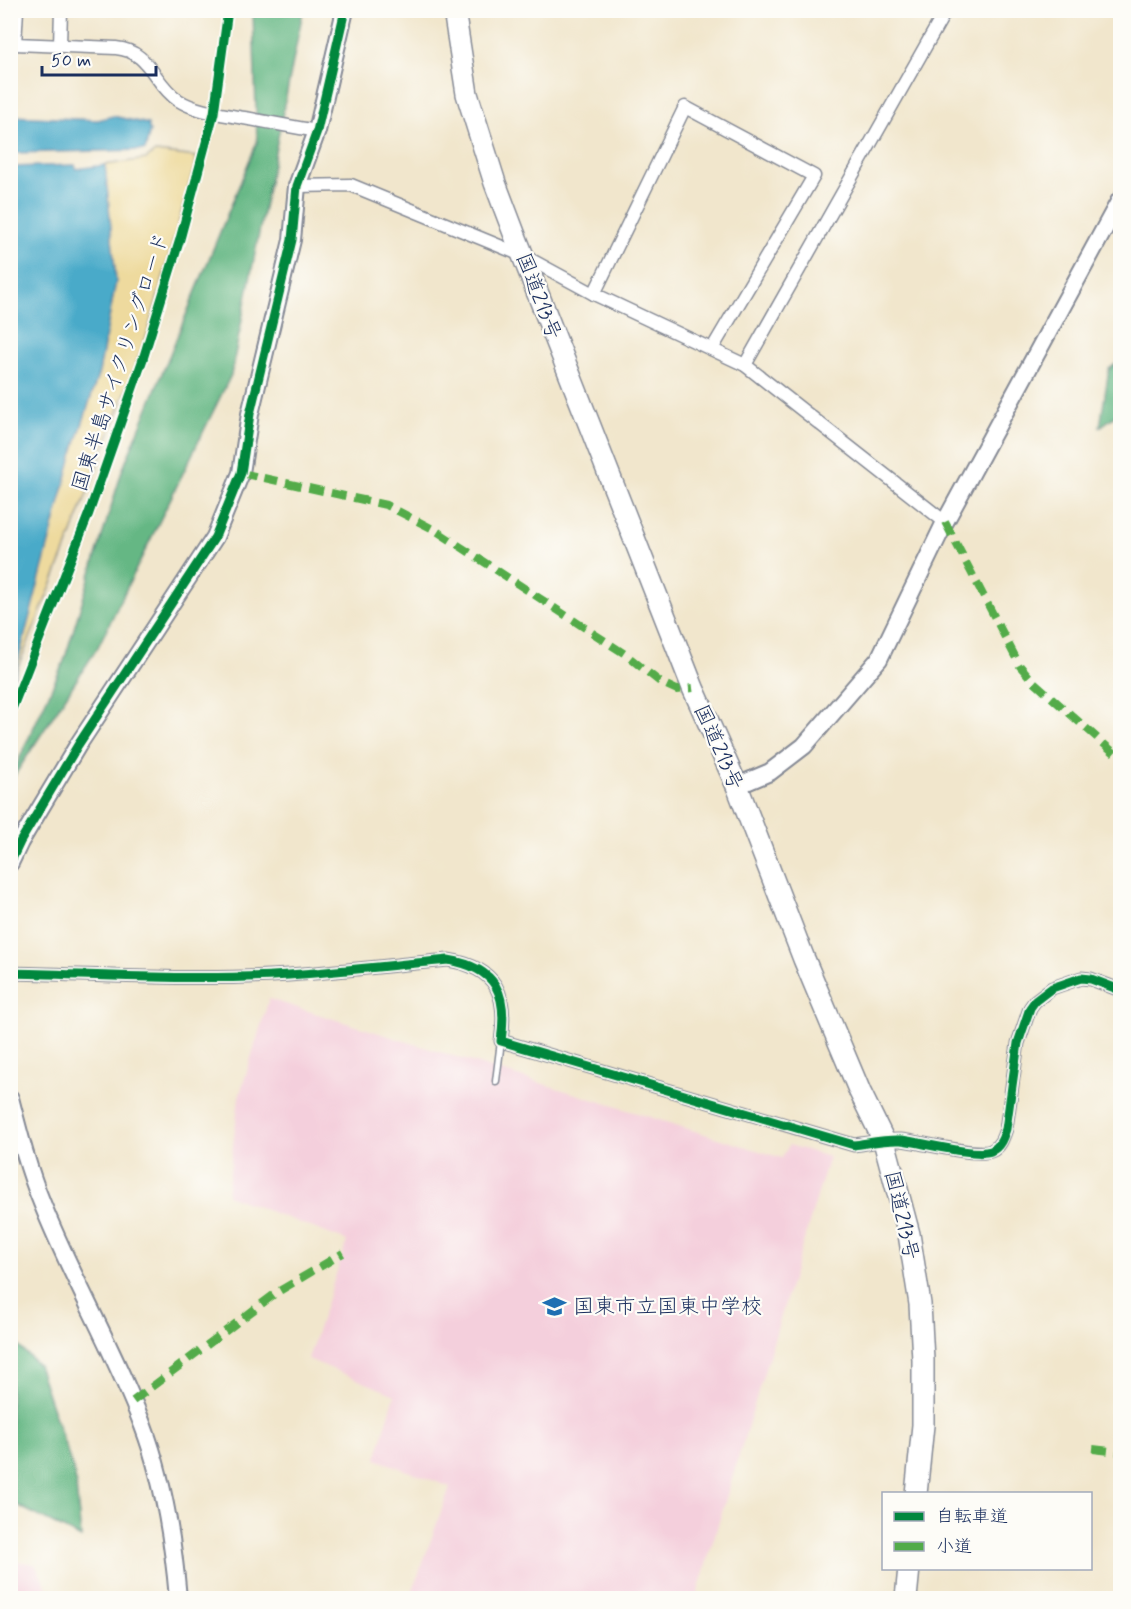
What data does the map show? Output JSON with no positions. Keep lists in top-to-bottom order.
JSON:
{
  "streets": {
    "highway": ["国道213号"],
    "cycle path": ["国東半島サイクリングロード"]
  },
  "places": {
    "school or university": ["国東市立国東中学校"]
  },
  "legend": ["自転車道", "小道"],
  "scale_bar": "50 m"
}
